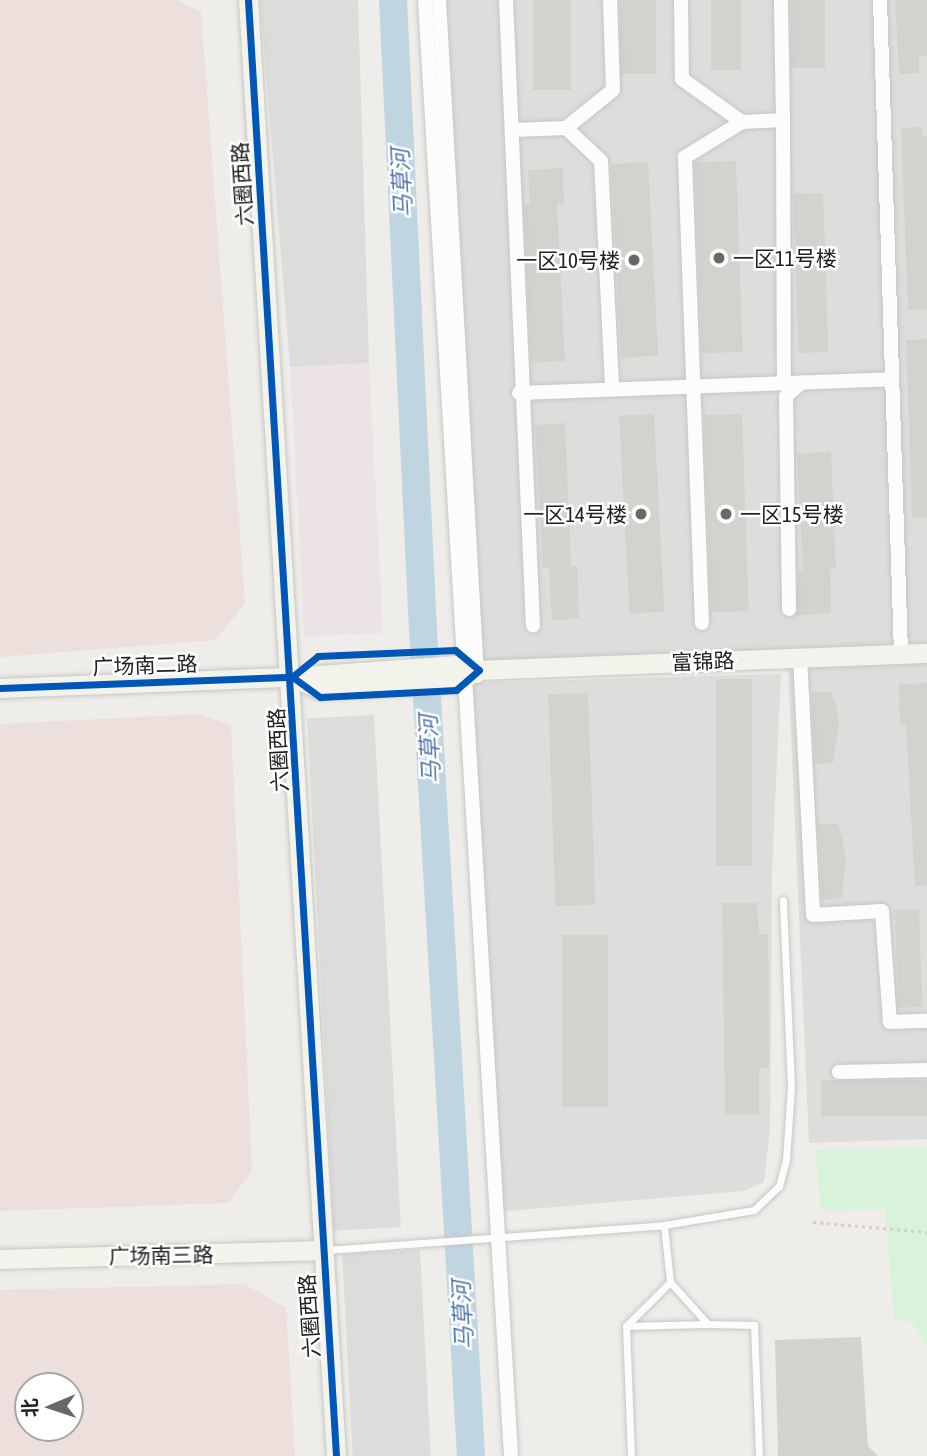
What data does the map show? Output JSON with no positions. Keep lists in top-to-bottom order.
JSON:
{
  "streets": {
    "street": [
      "六圈西路",
      "富锦路",
      "广场南二路",
      "广场南三路"
    ]
  },
  "crossings": [
    ["六圈西路", "富锦路"],
    ["六圈西路", "广场南二路"],
    ["六圈西路", "广场南三路"],
    ["富锦路", "广场南二路"]
  ],
  "water": ["马草河"],
  "places": [
    "一区11号楼",
    "一区10号楼",
    "一区14号楼",
    "一区15号楼"
  ],
  "north": "left"
}
